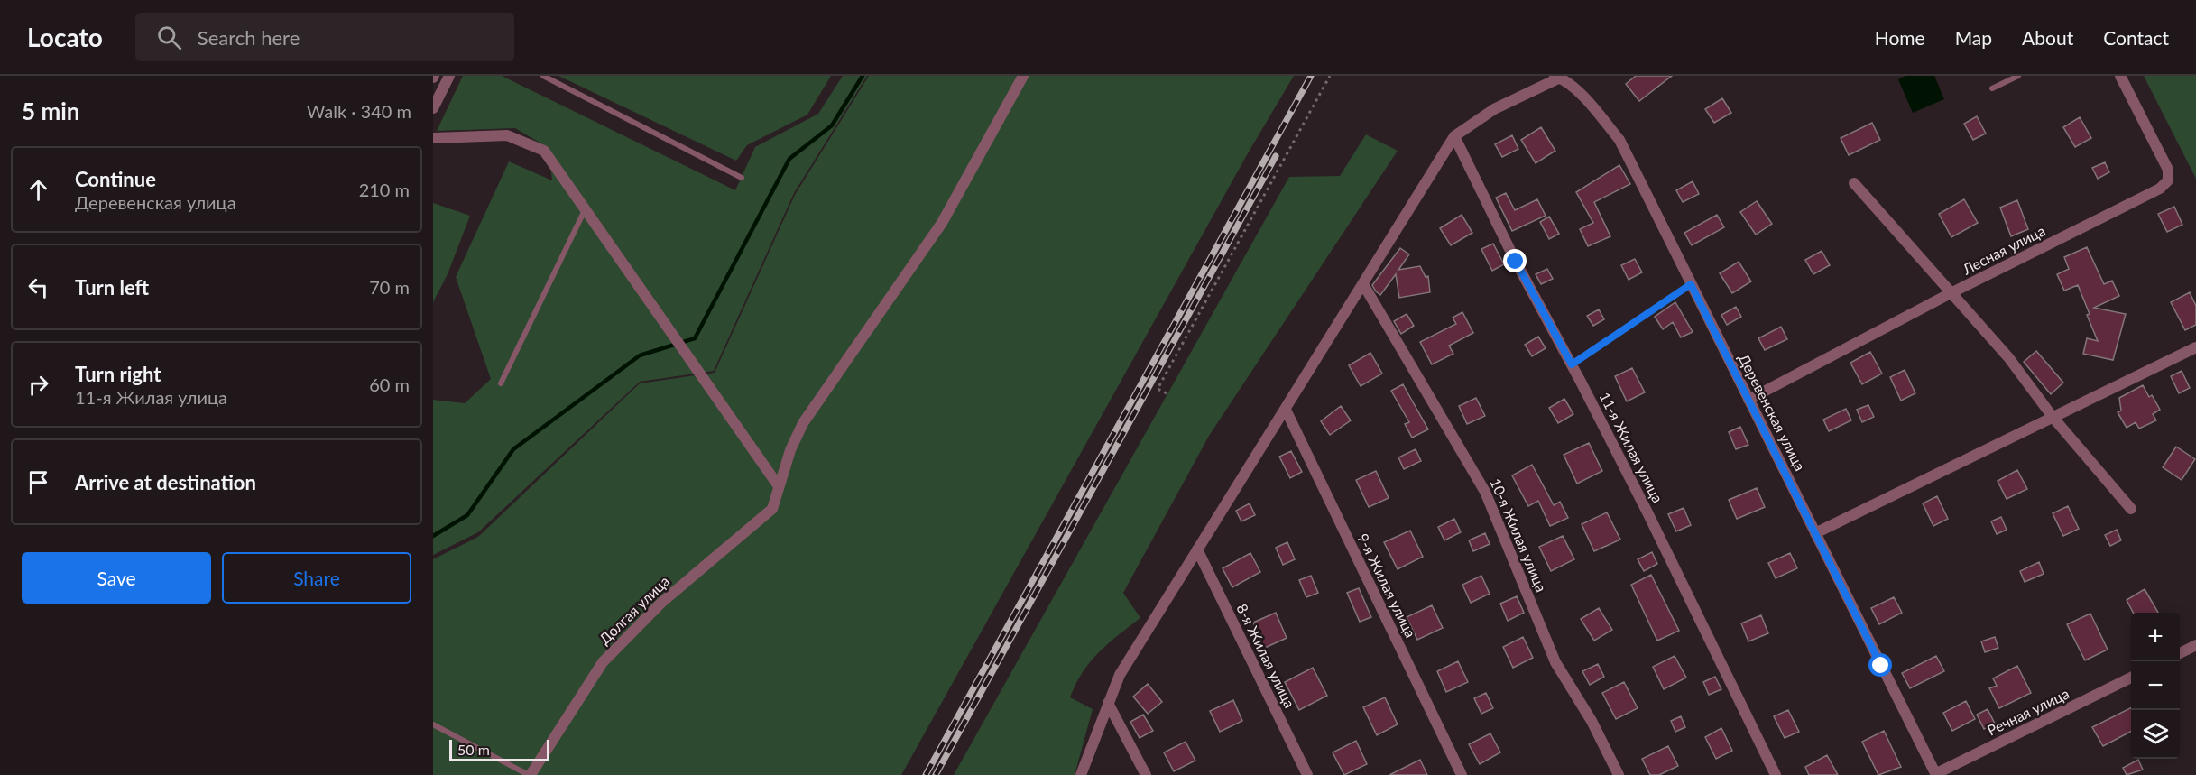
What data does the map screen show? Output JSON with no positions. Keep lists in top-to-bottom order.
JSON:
{
  "streets": {
    "street": [
      "Лесная улица",
      "Деревенская улица",
      "11-я Жилая улица",
      "10-я Жилая улица",
      "9-я Жилая улица",
      "Долгая улица",
      "8-я Жилая улица",
      "Речная улица"
    ]
  },
  "crossings": [
    ["Лесная улица", "Деревенская улица"],
    ["Деревенская улица", "Речная улица"]
  ],
  "scale_bar": "50 m",
  "page": {
    "header": "Locato",
    "search": "Search here",
    "nav": [
      "Home",
      "Map",
      "About",
      "Contact"
    ],
    "heading": ["5 min", "Walk · 340 m"],
    "list": [
      ["Continue", "Деревенская улица", "210 m"],
      ["Turn left", "70 m"],
      ["Turn right", "11-я Жилая улица", "60 m"],
      "Arrive at destination"
    ],
    "buttons": ["Save", "Share"],
    "map_buttons": ["+", "−"],
    "scale": "50 m"
  }
}
